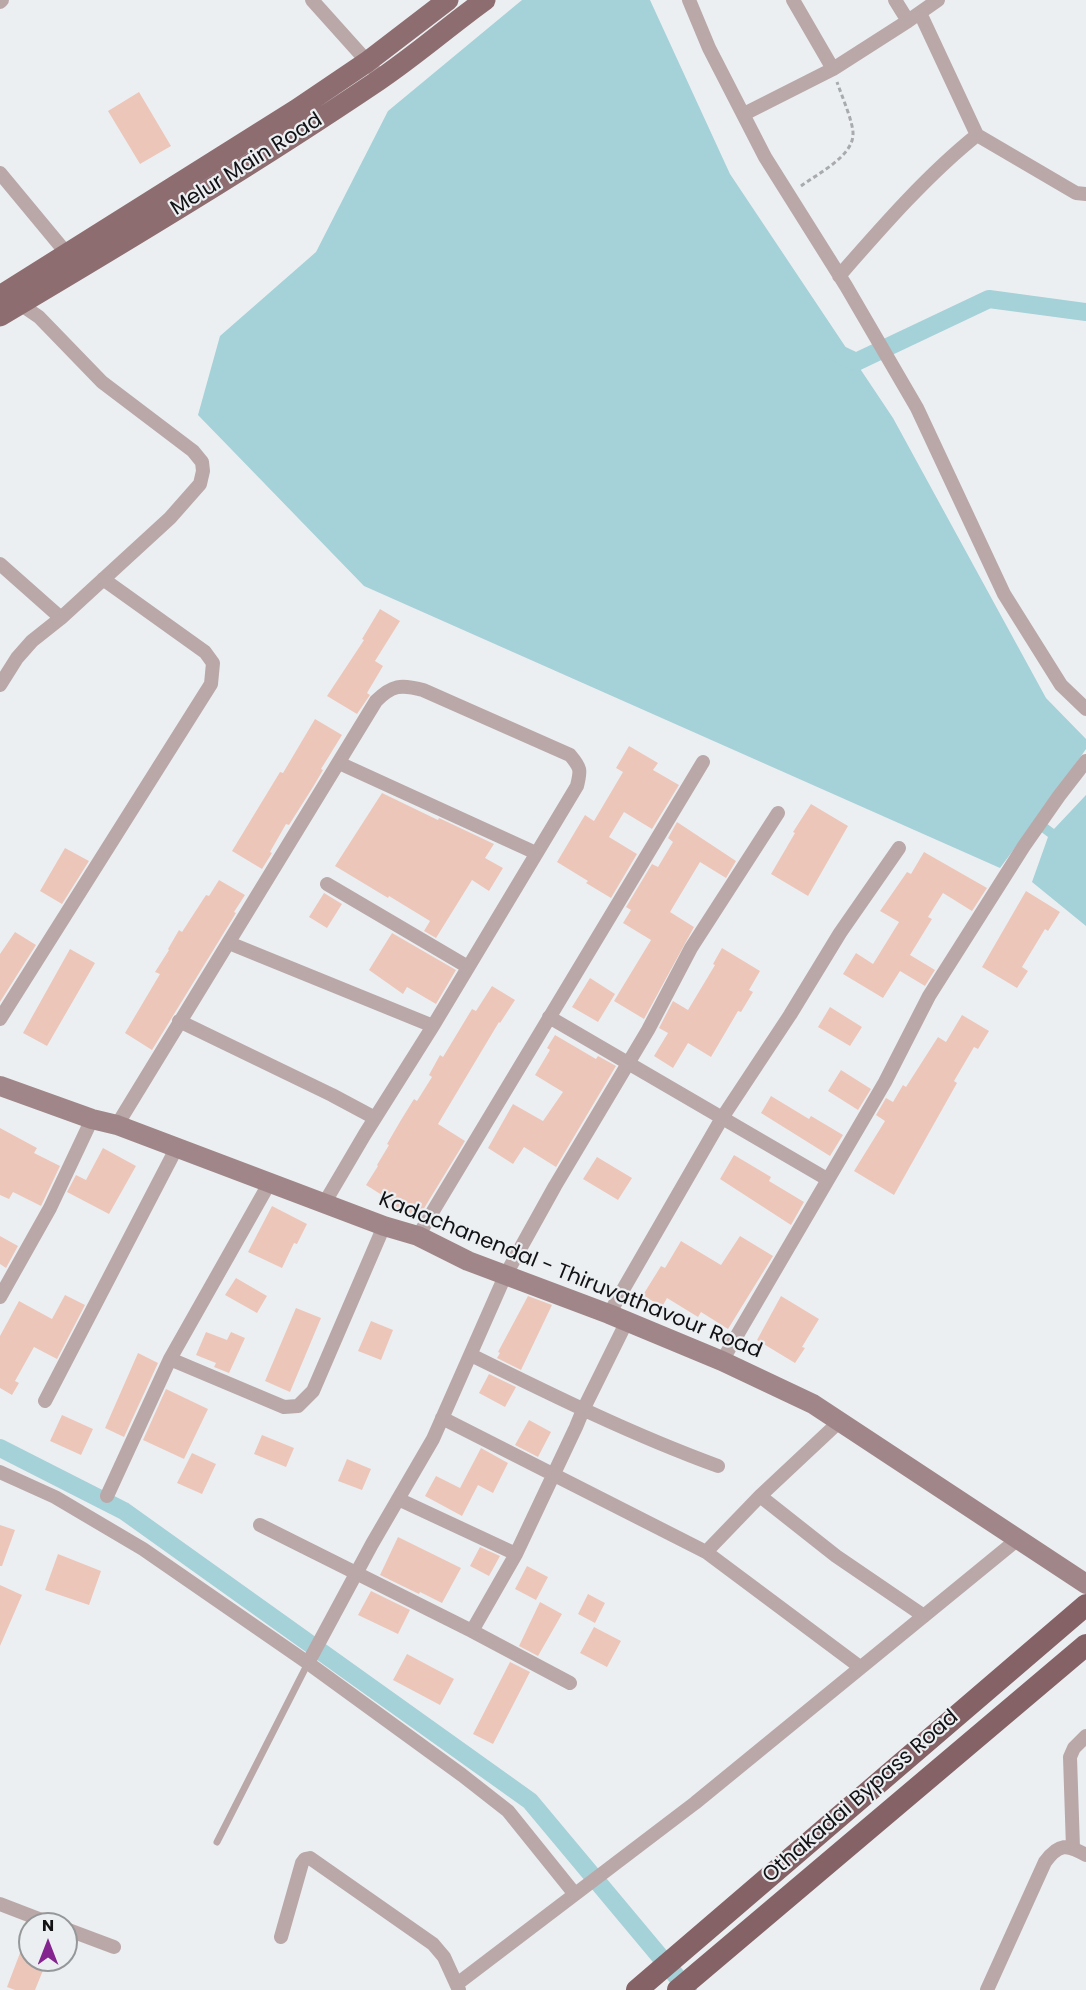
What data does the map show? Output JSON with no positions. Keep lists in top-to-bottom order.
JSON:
{
  "streets": {
    "highway": ["Othakadai Bypass Road"],
    "main road": ["Melur Main Road", "Kadachanendal - Thiruvathavour Road"]
  },
  "north": "top"
}
